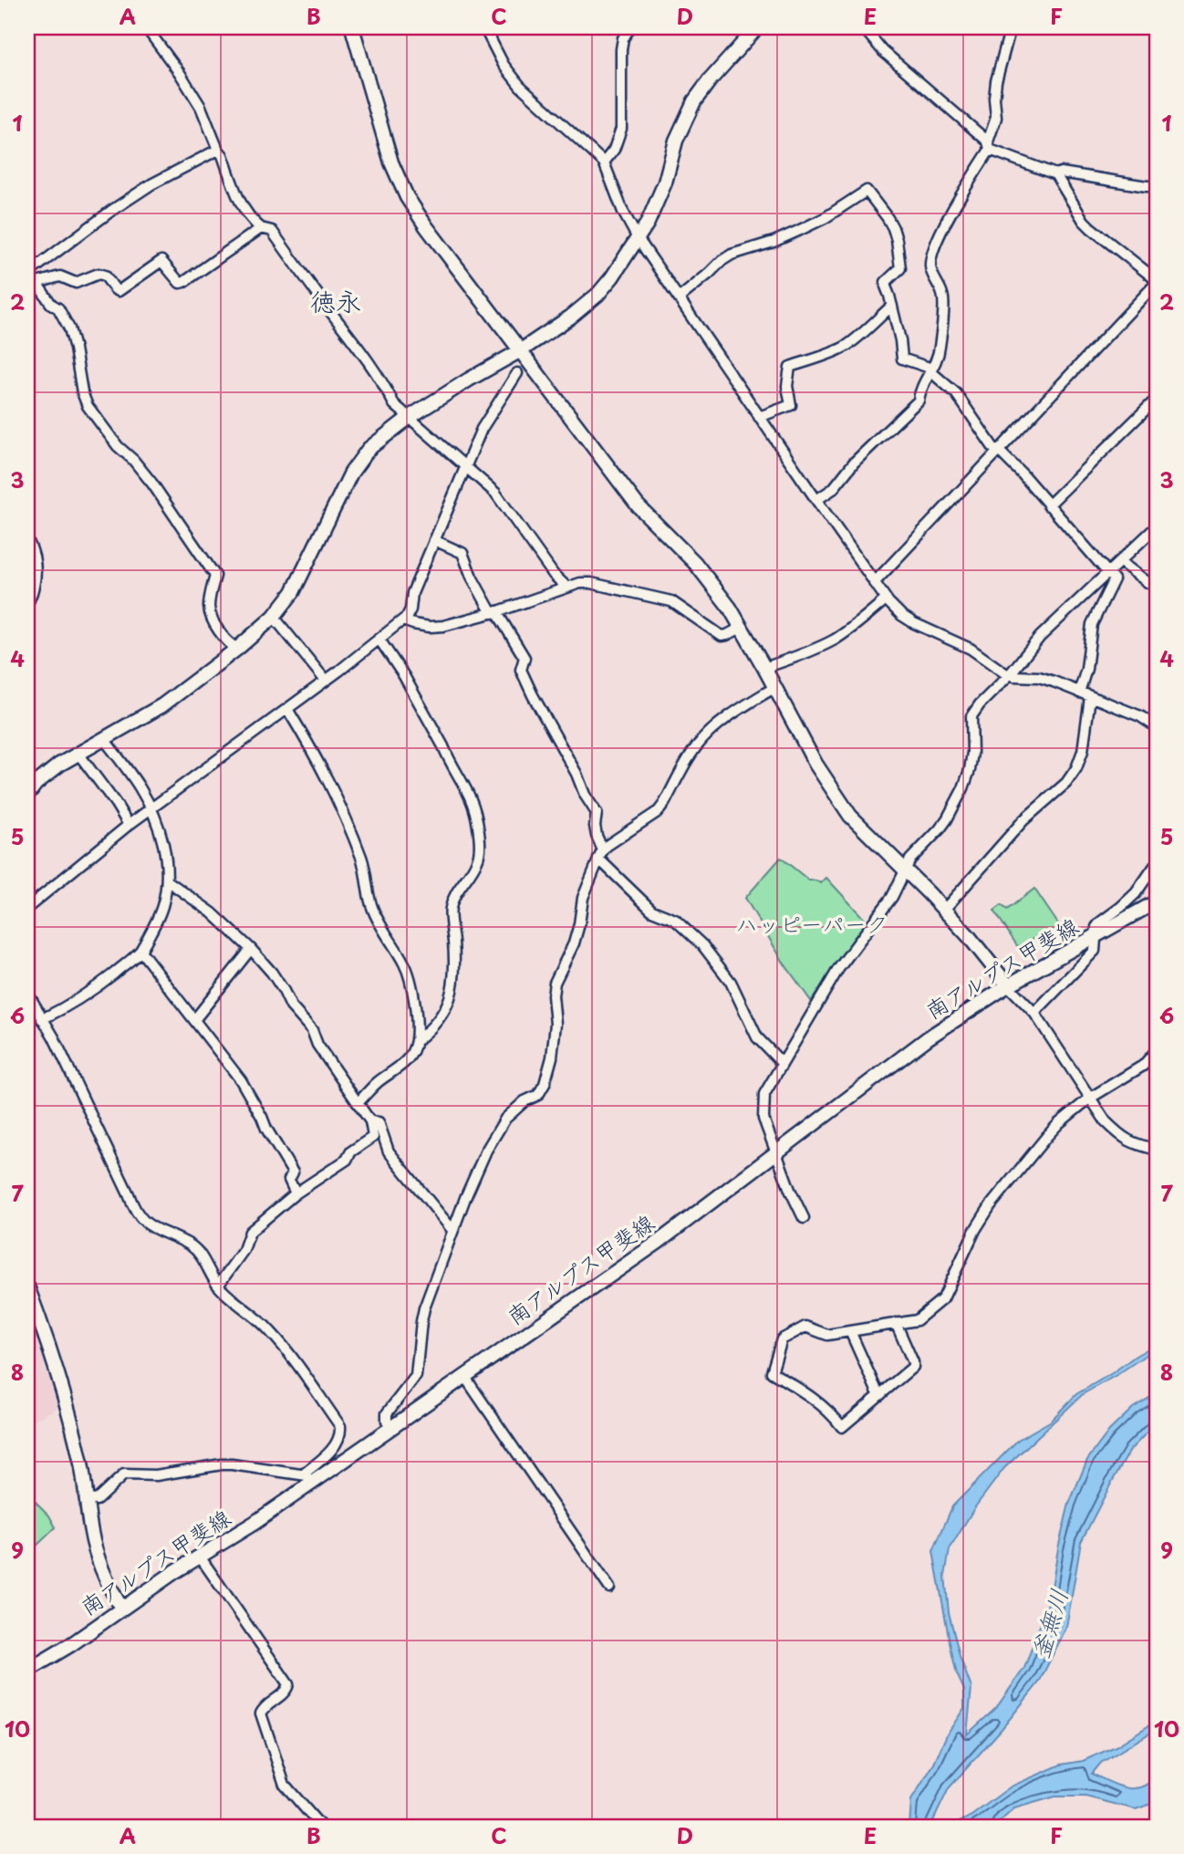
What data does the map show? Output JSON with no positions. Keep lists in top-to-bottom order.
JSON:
{
  "streets": {
    "street": ["南アルプス甲斐線"]
  },
  "districts": ["徳永"],
  "water": ["釜無川"],
  "parks": ["ハッピーパーク"],
  "grid": {
    "columns": [
      "A",
      "B",
      "C",
      "D",
      "E",
      "F"
    ],
    "rows": [
      "1",
      "2",
      "3",
      "4",
      "5",
      "6",
      "7",
      "8",
      "9",
      "10"
    ]
  }
}
